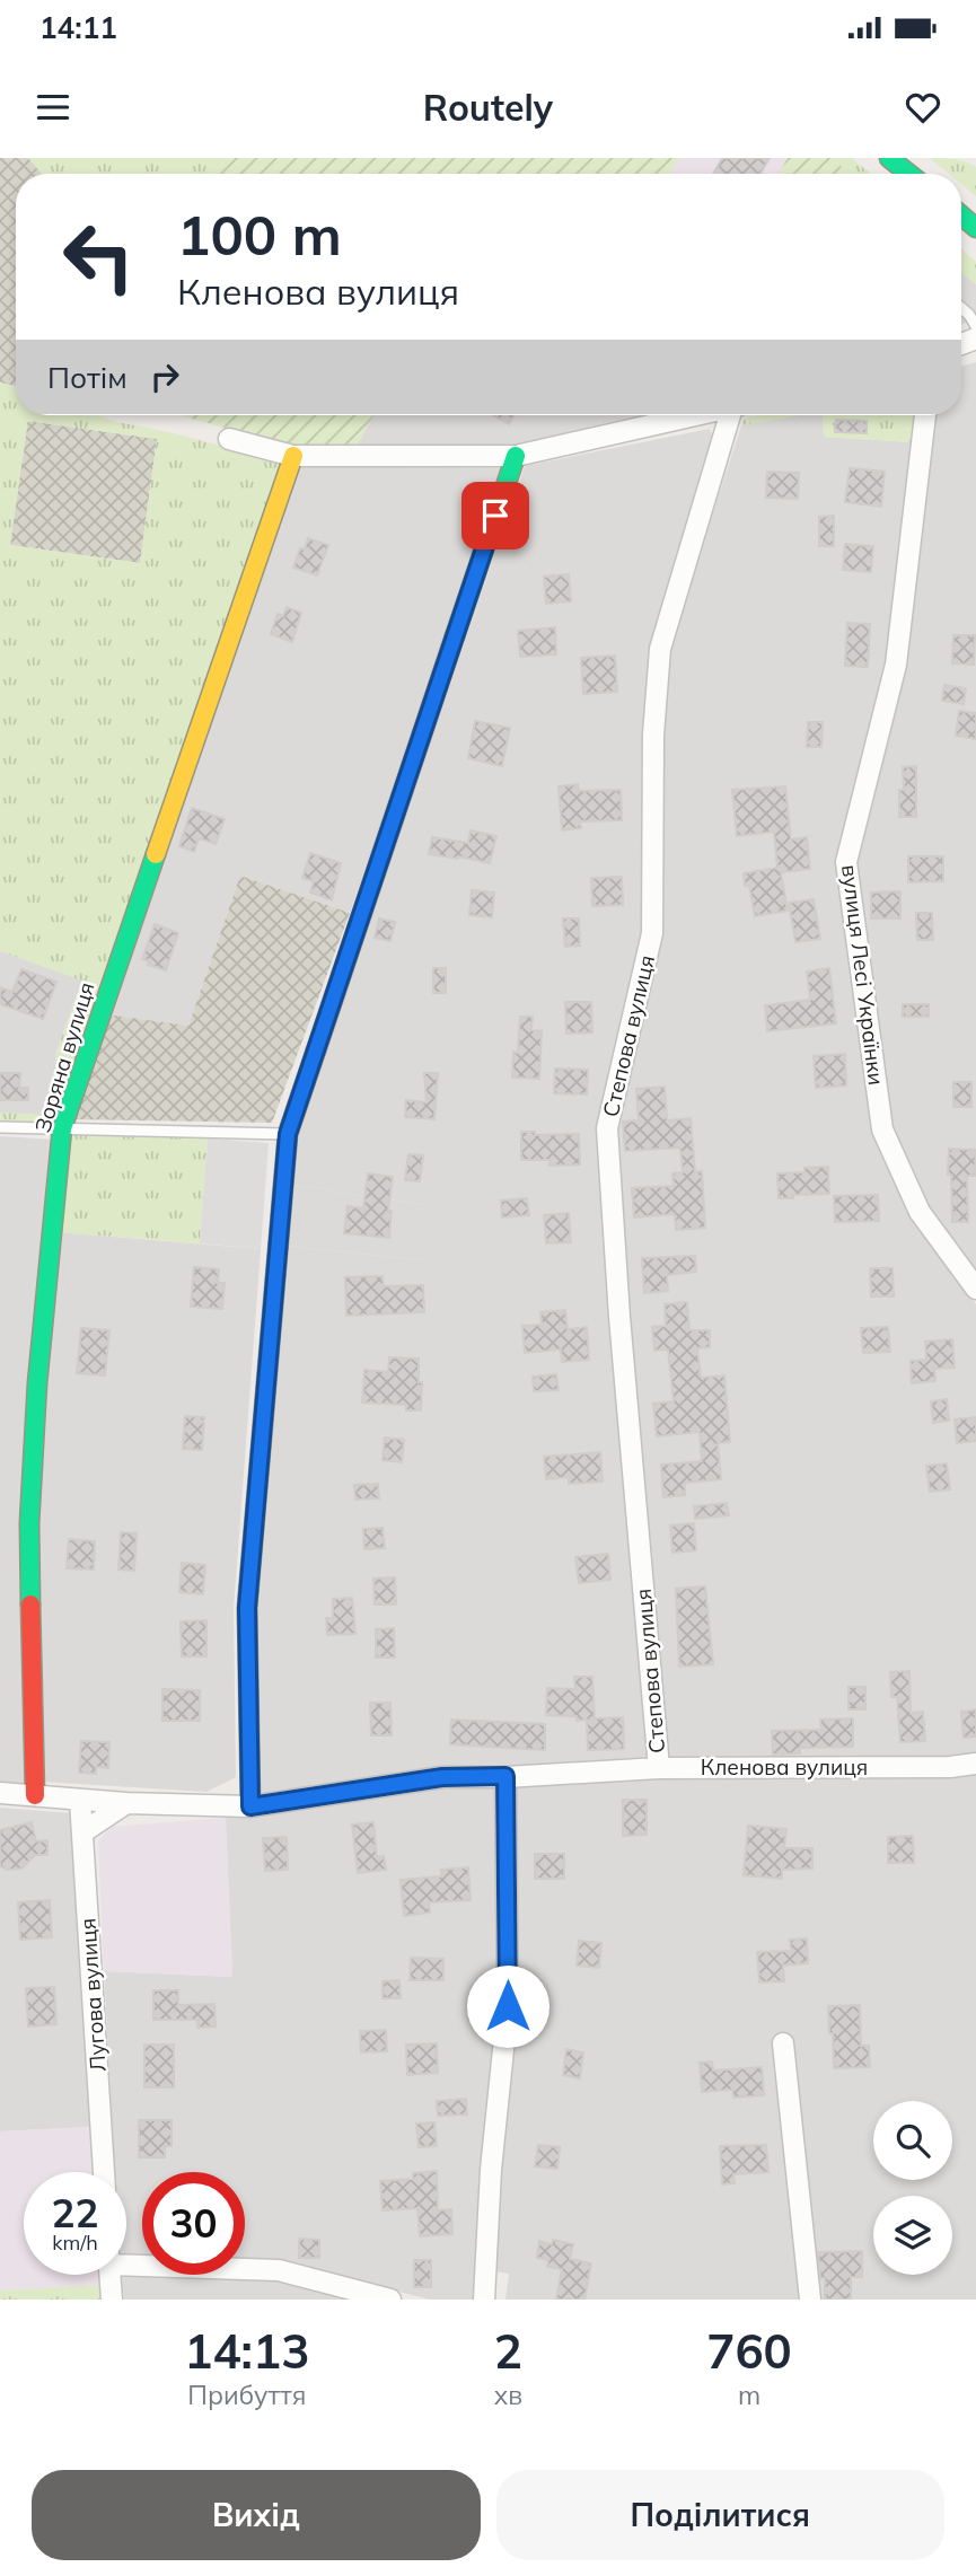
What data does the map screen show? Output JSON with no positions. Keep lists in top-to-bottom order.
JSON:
{
  "streets": {
    "street": [
      "вулиця Лесі Українки",
      "Степова вулиця",
      "Зоряна вулиця",
      "Кленова вулиця",
      "Лугова вулиця"
    ]
  },
  "crossings": [
    ["Степова вулиця", "Кленова вулиця"],
    ["Зоряна вулиця", "Кленова вулиця"],
    ["Кленова вулиця", "Лугова вулиця"]
  ],
  "page": {
    "status": "14:11",
    "header": "Routely",
    "turn": ["100 m", "Кленова вулиця"],
    "then": "Потім",
    "speed": "22 km/h",
    "limit": "30",
    "eta": [
      "14:13",
      "Прибуття",
      "2",
      "хв",
      "760",
      "m"
    ],
    "buttons": ["Вихід", "Поділитися"]
  }
}
